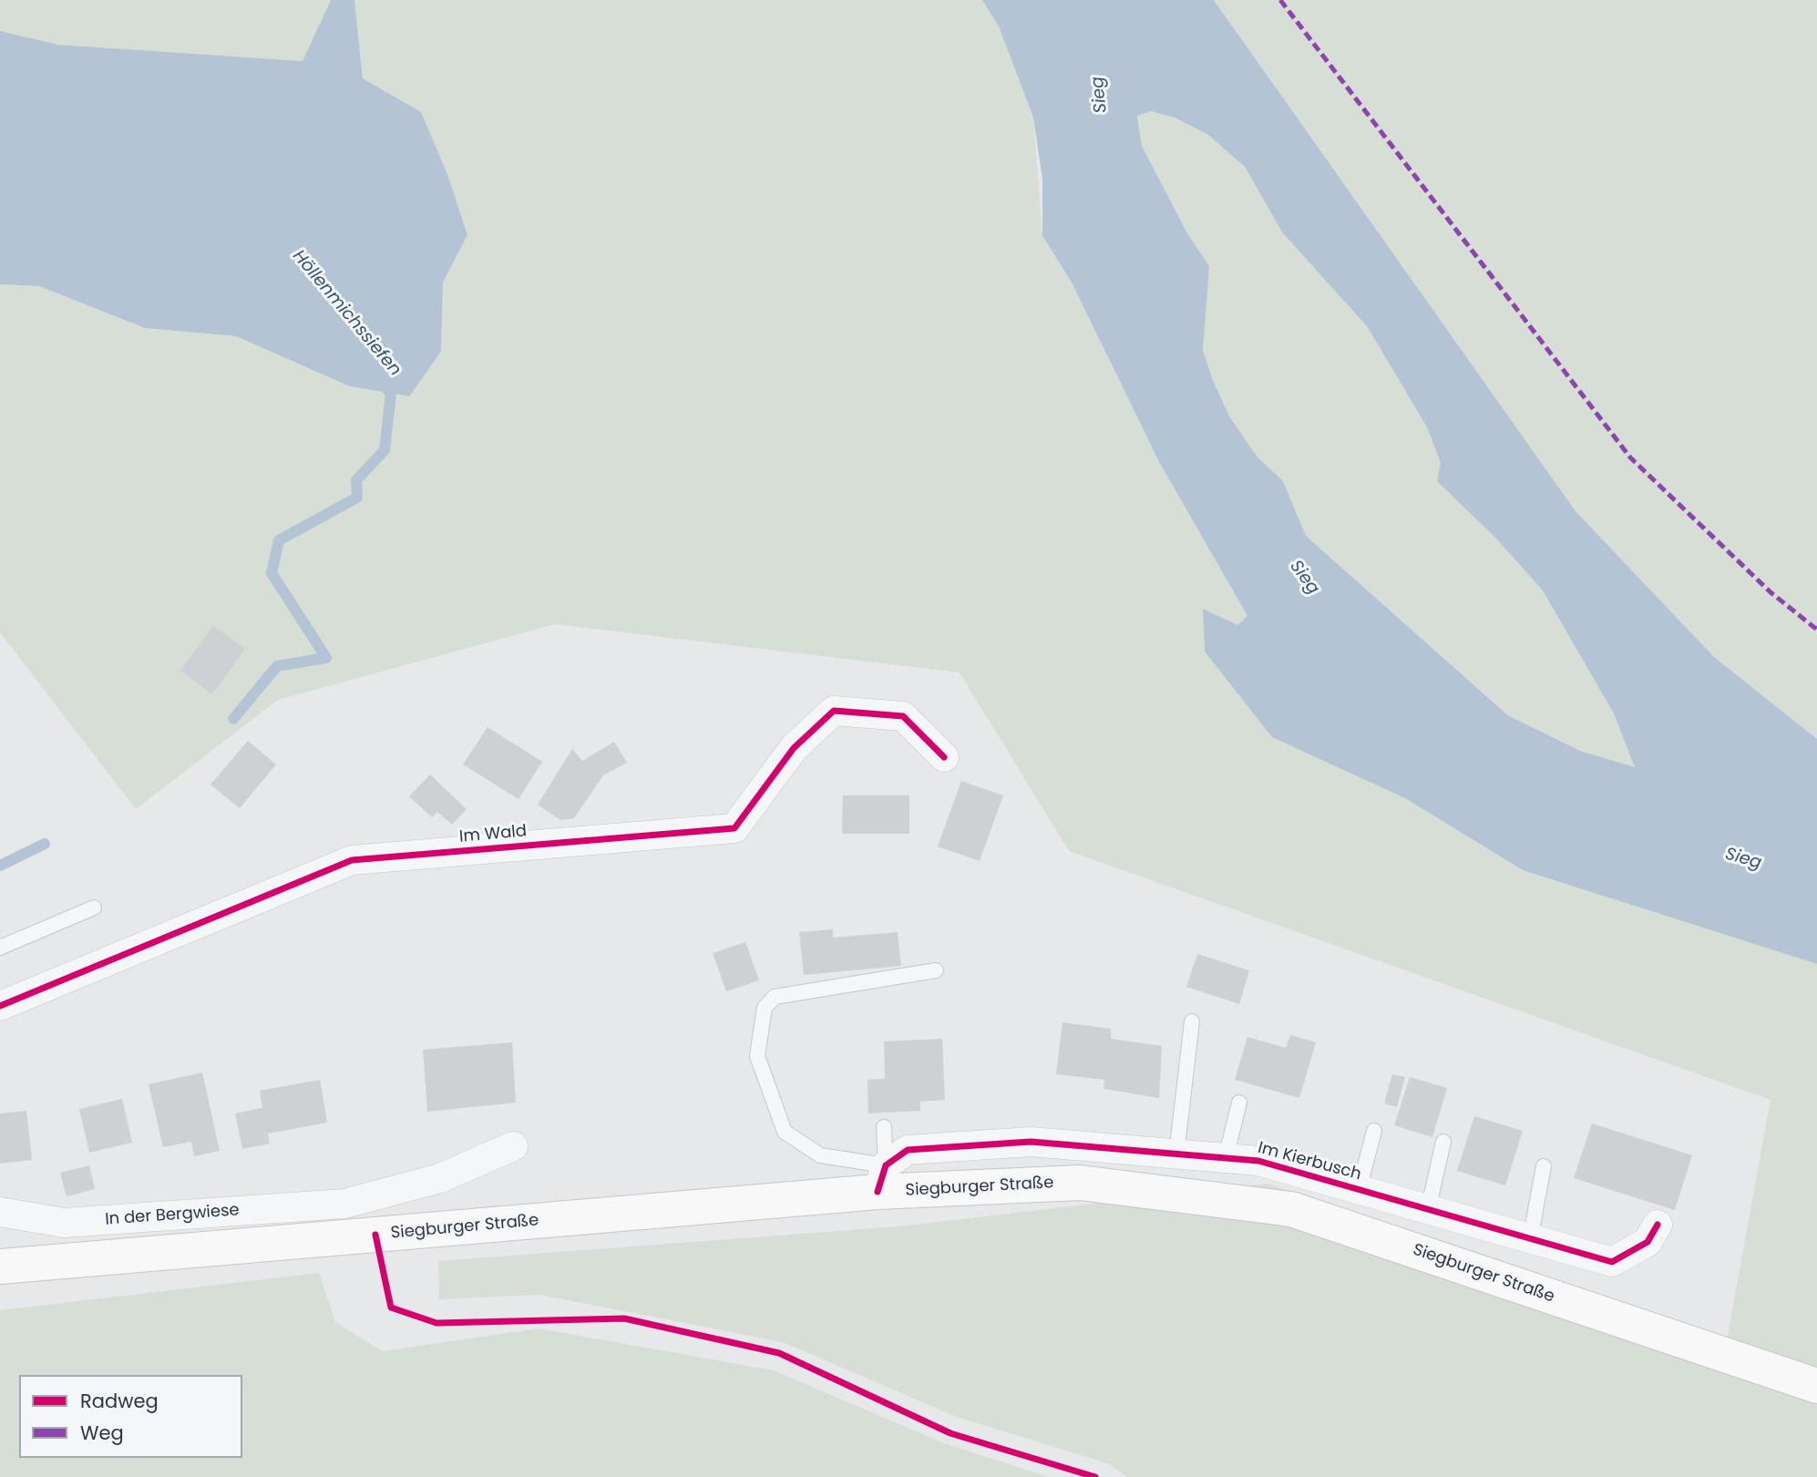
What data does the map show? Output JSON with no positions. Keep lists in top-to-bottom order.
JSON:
{
  "streets": {
    "main road": ["Siegburger Straße"],
    "street": ["Im Wald", "Im Kierbusch", "In der Bergwiese"]
  },
  "crossings": [
    ["Im Kierbusch", "Siegburger Straße"]
  ],
  "water": ["Sieg", "Höllenmichssiefen"],
  "legend": ["Radweg", "Weg"]
}
